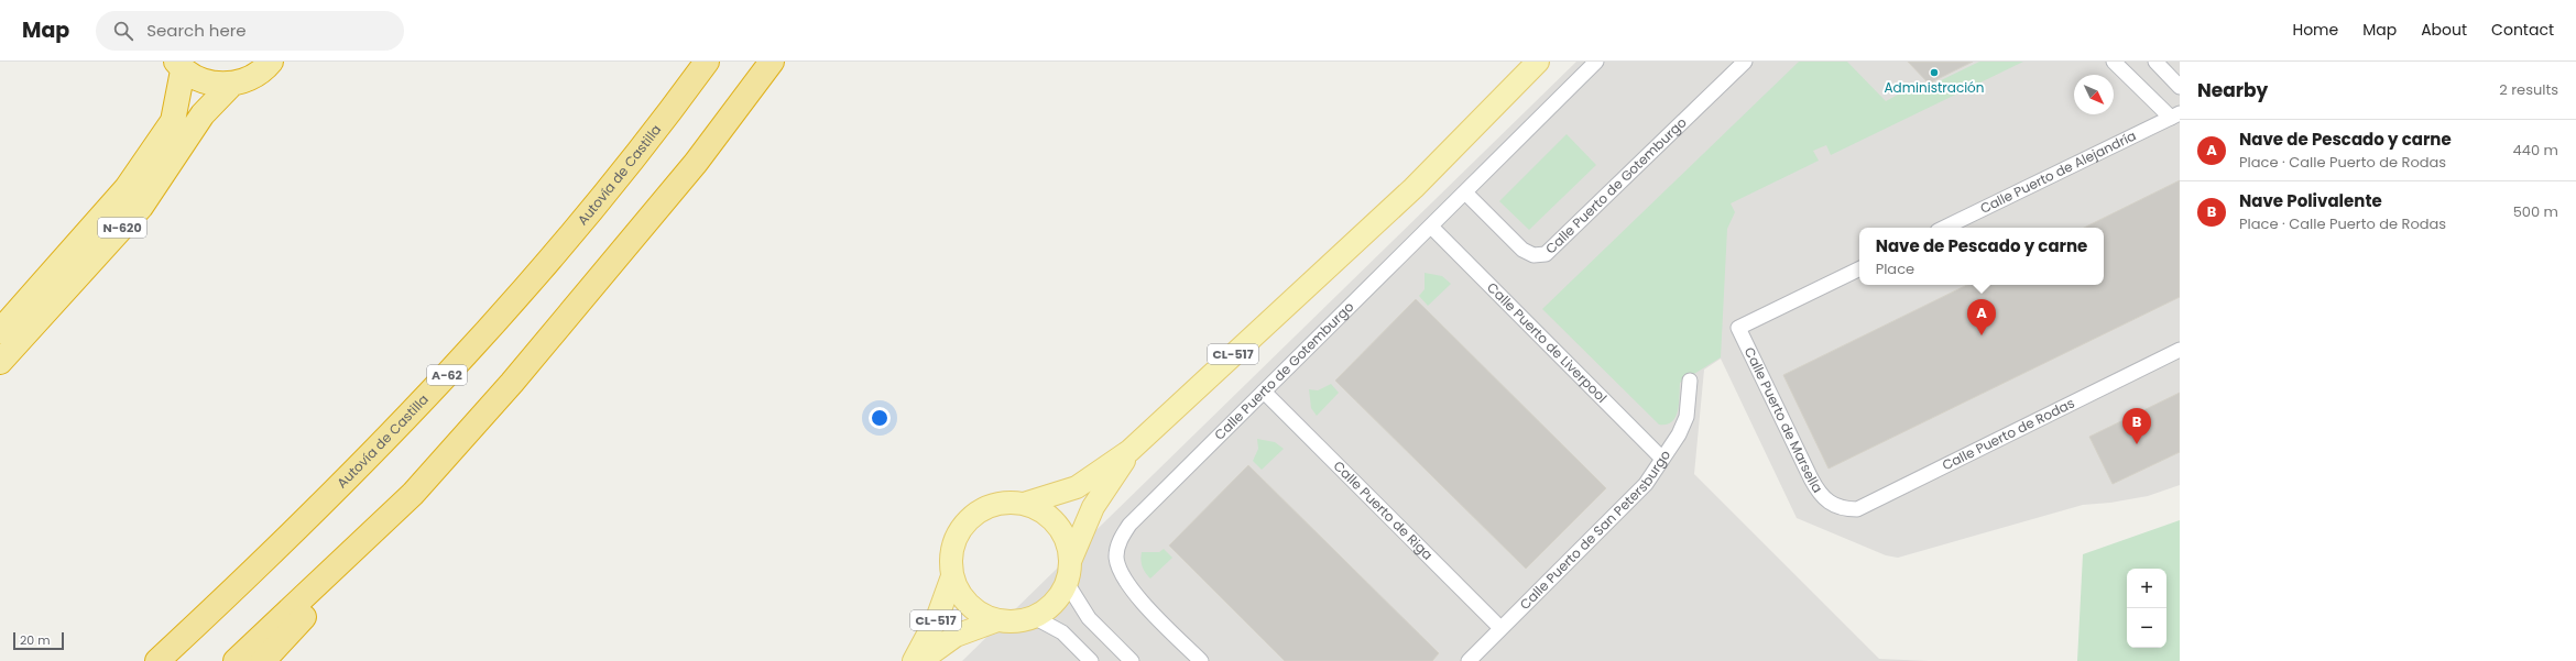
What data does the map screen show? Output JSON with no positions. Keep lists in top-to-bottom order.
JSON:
{
  "streets": {
    "highway": ["Autovía de Castilla", "N-620", "A-62"],
    "main road": ["CL-517"],
    "street": [
      "Calle Puerto de Alejandría",
      "Calle Puerto de Gotemburgo",
      "Calle Puerto de Liverpool",
      "Calle Puerto de Marsella",
      "Calle Puerto de Rodas",
      "Calle Puerto de Riga",
      "Calle Puerto de San Petersburgo"
    ]
  },
  "crossings": [
    ["Calle Puerto de Gotemburgo", "Calle Puerto de Liverpool"],
    ["Calle Puerto de Gotemburgo", "Calle Puerto de Riga"],
    ["Calle Puerto de Liverpool", "Calle Puerto de San Petersburgo"],
    ["Calle Puerto de Marsella", "Calle Puerto de Rodas"],
    ["Calle Puerto de Riga", "Calle Puerto de San Petersburgo"]
  ],
  "places": ["Administración"],
  "scale_bar": "20 m",
  "north": "bottom right",
  "page": {
    "header": "Map",
    "search": "Search here",
    "nav": [
      "Home",
      "Map",
      "About",
      "Contact"
    ],
    "heading": ["Nearby", "2 results"],
    "list": [
      {
        "mark": "A",
        "name": "Nave de Pescado y carne",
        "note": "Place · Calle Puerto de Rodas",
        "value": "440 m"
      },
      {
        "mark": "B",
        "name": "Nave Polivalente",
        "note": "Place · Calle Puerto de Rodas",
        "value": "500 m"
      }
    ],
    "popup": ["Nave de Pescado y carne", "Place"],
    "pins": ["A", "B"],
    "map_buttons": ["+", "−"],
    "scale": "20 m"
  }
}
